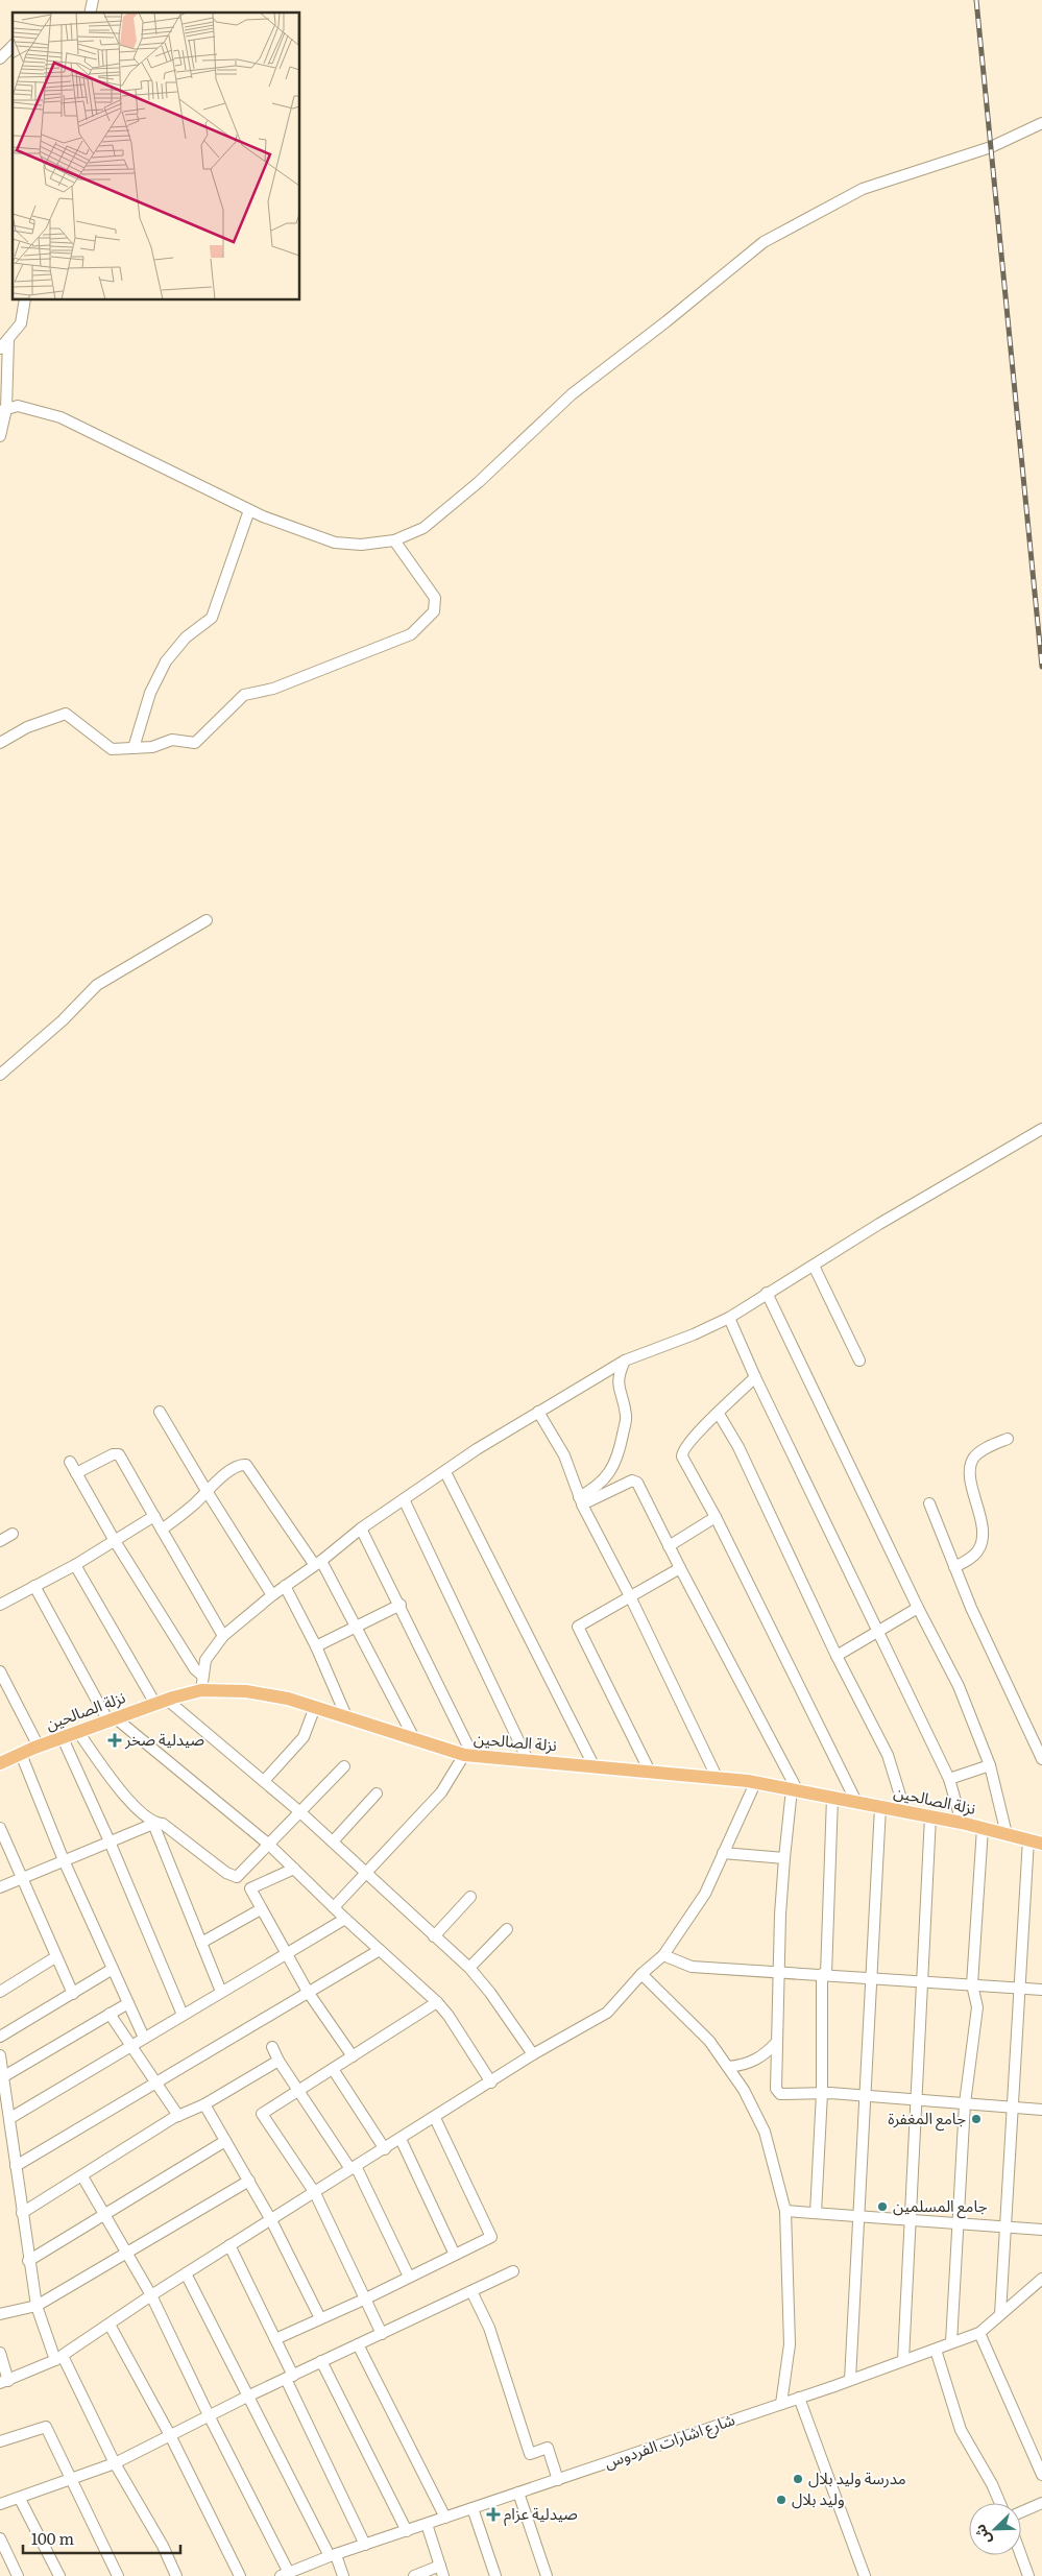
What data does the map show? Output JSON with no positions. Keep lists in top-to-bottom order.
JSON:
{
  "streets": {
    "main road": ["نزلة الصالحين"],
    "street": ["شارع اشارات الفردوس"]
  },
  "places": {
    "health": ["صيدلية صخر", "صيدلية عزام"],
    "other": [
      "جامع المغفرة",
      "جامع المسلمين",
      "مدرسة وليد بلال",
      "وليد بلال"
    ]
  },
  "scale_bar": "100 m",
  "north": "bottom left"
}
